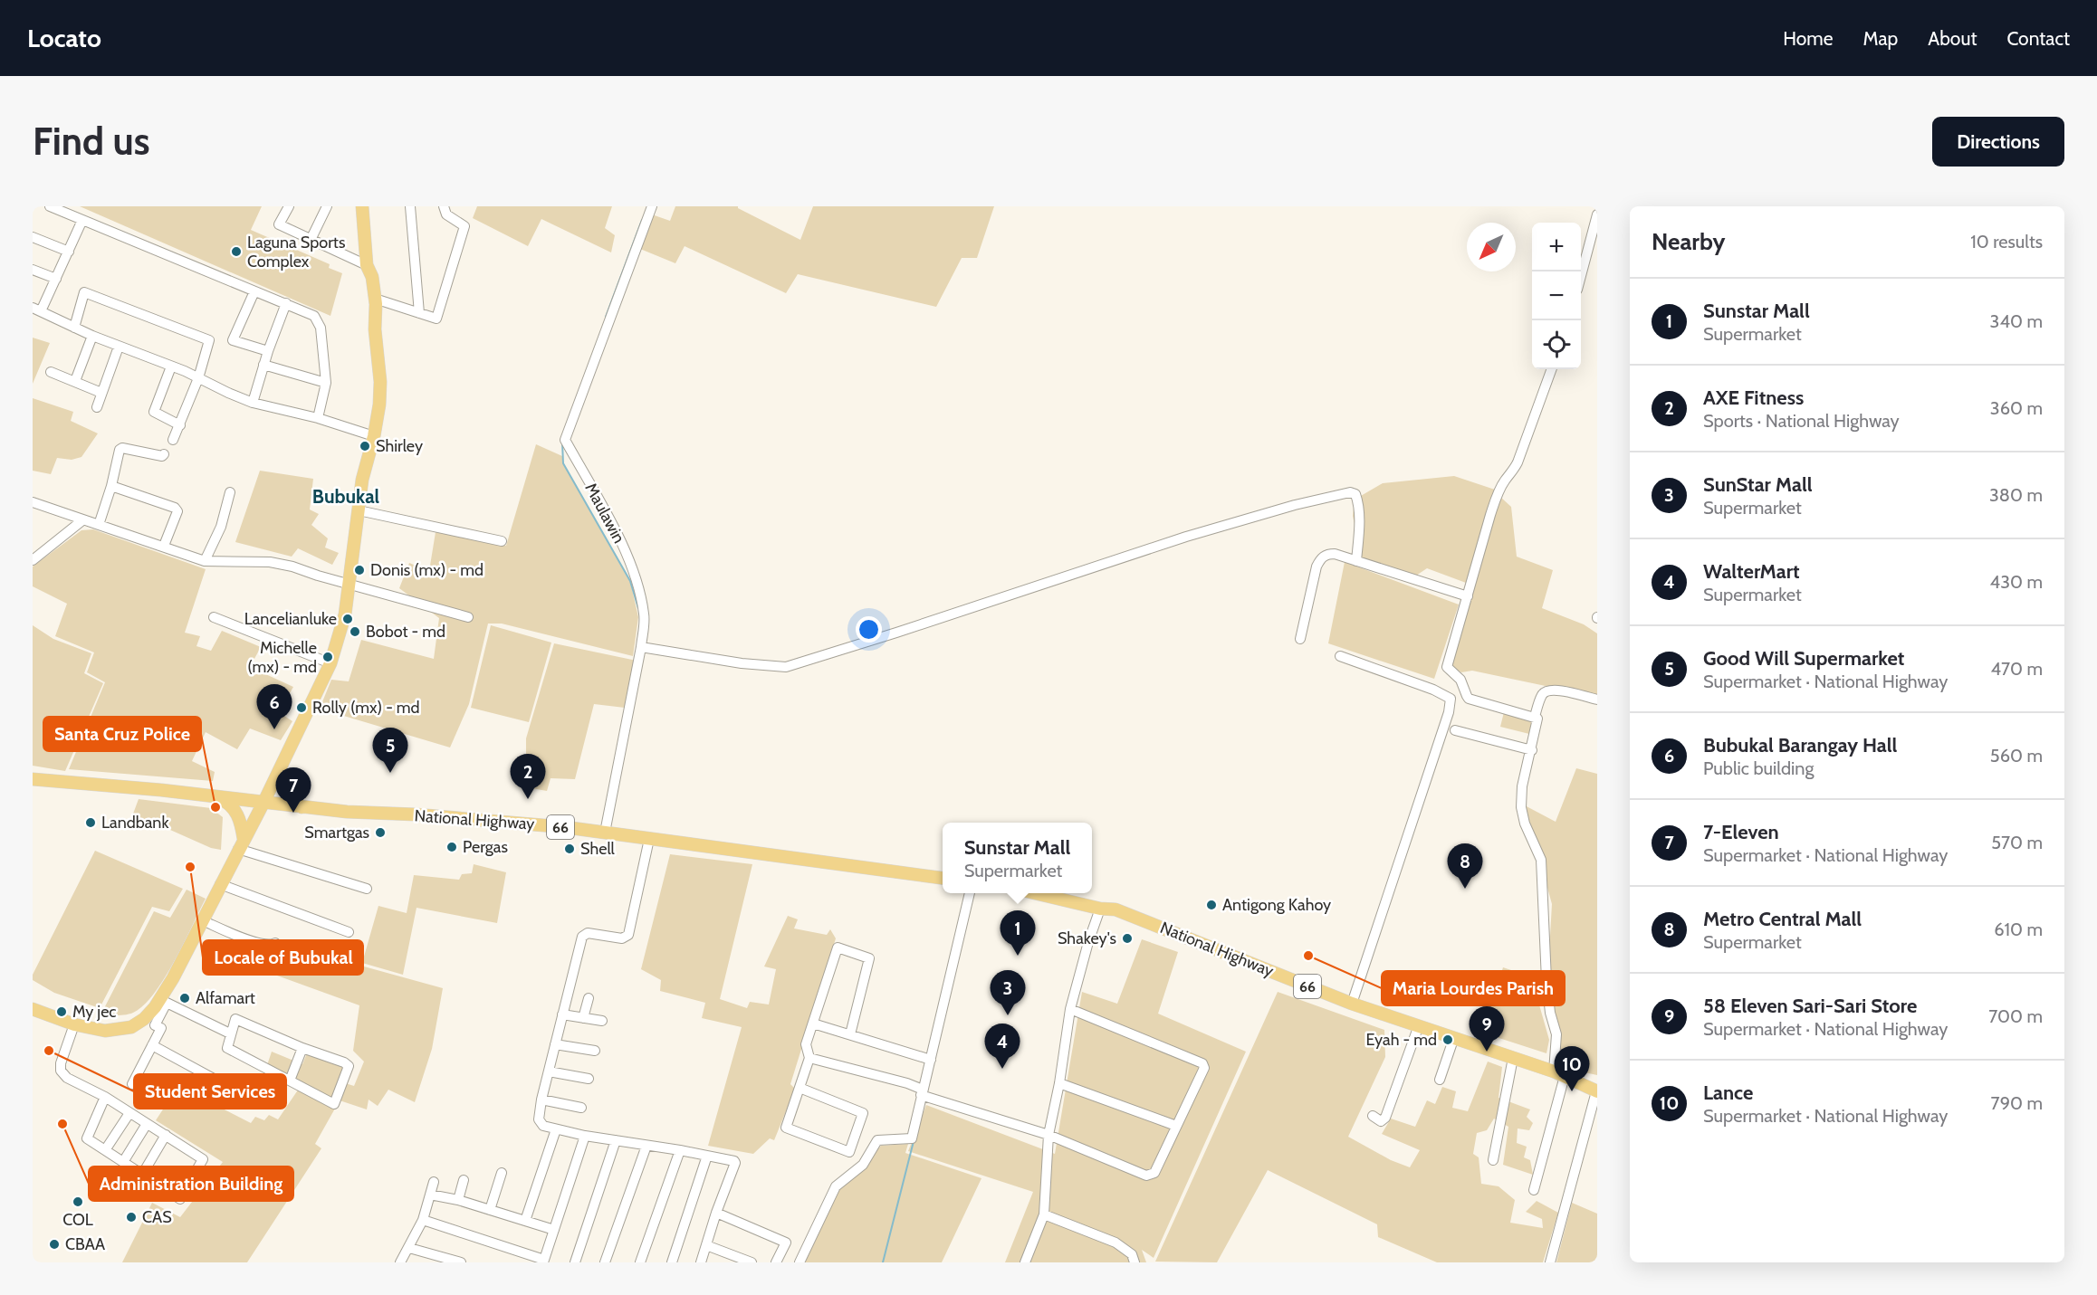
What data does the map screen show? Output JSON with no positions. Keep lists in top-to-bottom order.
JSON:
{
  "streets": {
    "main road": ["National Highway", "66"],
    "street": ["Maulawin"]
  },
  "crossings": [
    ["Maulawin", "National Highway"]
  ],
  "districts": ["Bubukal"],
  "places": [
    "Laguna Sports Complex",
    "Shirley",
    "Donis (mx) - md",
    "Lancelianluke",
    "Bobot - md",
    "Michelle (mx) - md",
    "Rolly (mx) - md",
    "Santa Cruz Police",
    "Landbank",
    "Smartgas",
    "Pergas",
    "Shell",
    "Locale of Bubukal",
    "Antigong Kahoy",
    "Shakey's",
    "Maria Lourdes Parish",
    "Alfamart",
    "My jec",
    "Eyah - md",
    "Student Services",
    "Administration Building",
    "COL",
    "CAS",
    "CBAA"
  ],
  "north": "bottom left",
  "page": {
    "header": "Locato",
    "nav": [
      "Home",
      "Map",
      "About",
      "Contact"
    ],
    "buttons": "Directions",
    "title": "Find us",
    "heading": ["Nearby", "10 results"],
    "map_buttons": ["+", "−"],
    "list": [
      {
        "mark": "1",
        "name": "Sunstar Mall",
        "note": "Supermarket",
        "value": "340 m"
      },
      {
        "mark": "2",
        "name": "AXE Fitness",
        "note": "Sports · National Highway",
        "value": "360 m"
      },
      {
        "mark": "3",
        "name": "SunStar Mall",
        "note": "Supermarket",
        "value": "380 m"
      },
      {
        "mark": "4",
        "name": "WalterMart",
        "note": "Supermarket",
        "value": "430 m"
      },
      {
        "mark": "5",
        "name": "Good Will Supermarket",
        "note": "Supermarket · National Highway",
        "value": "470 m"
      },
      {
        "mark": "6",
        "name": "Bubukal Barangay Hall",
        "note": "Public building",
        "value": "560 m"
      },
      {
        "mark": "7",
        "name": "7-Eleven",
        "note": "Supermarket · National Highway",
        "value": "570 m"
      },
      {
        "mark": "8",
        "name": "Metro Central Mall",
        "note": "Supermarket",
        "value": "610 m"
      },
      {
        "mark": "9",
        "name": "58 Eleven Sari-Sari Store",
        "note": "Supermarket · National Highway",
        "value": "700 m"
      },
      {
        "mark": "10",
        "name": "Lance",
        "note": "Supermarket · National Highway",
        "value": "790 m"
      }
    ],
    "pins": [
      "6",
      "5",
      "2",
      "7",
      "8",
      "1",
      "3",
      "9",
      "4",
      "10"
    ],
    "popup": ["Sunstar Mall", "Supermarket"]
  }
}
